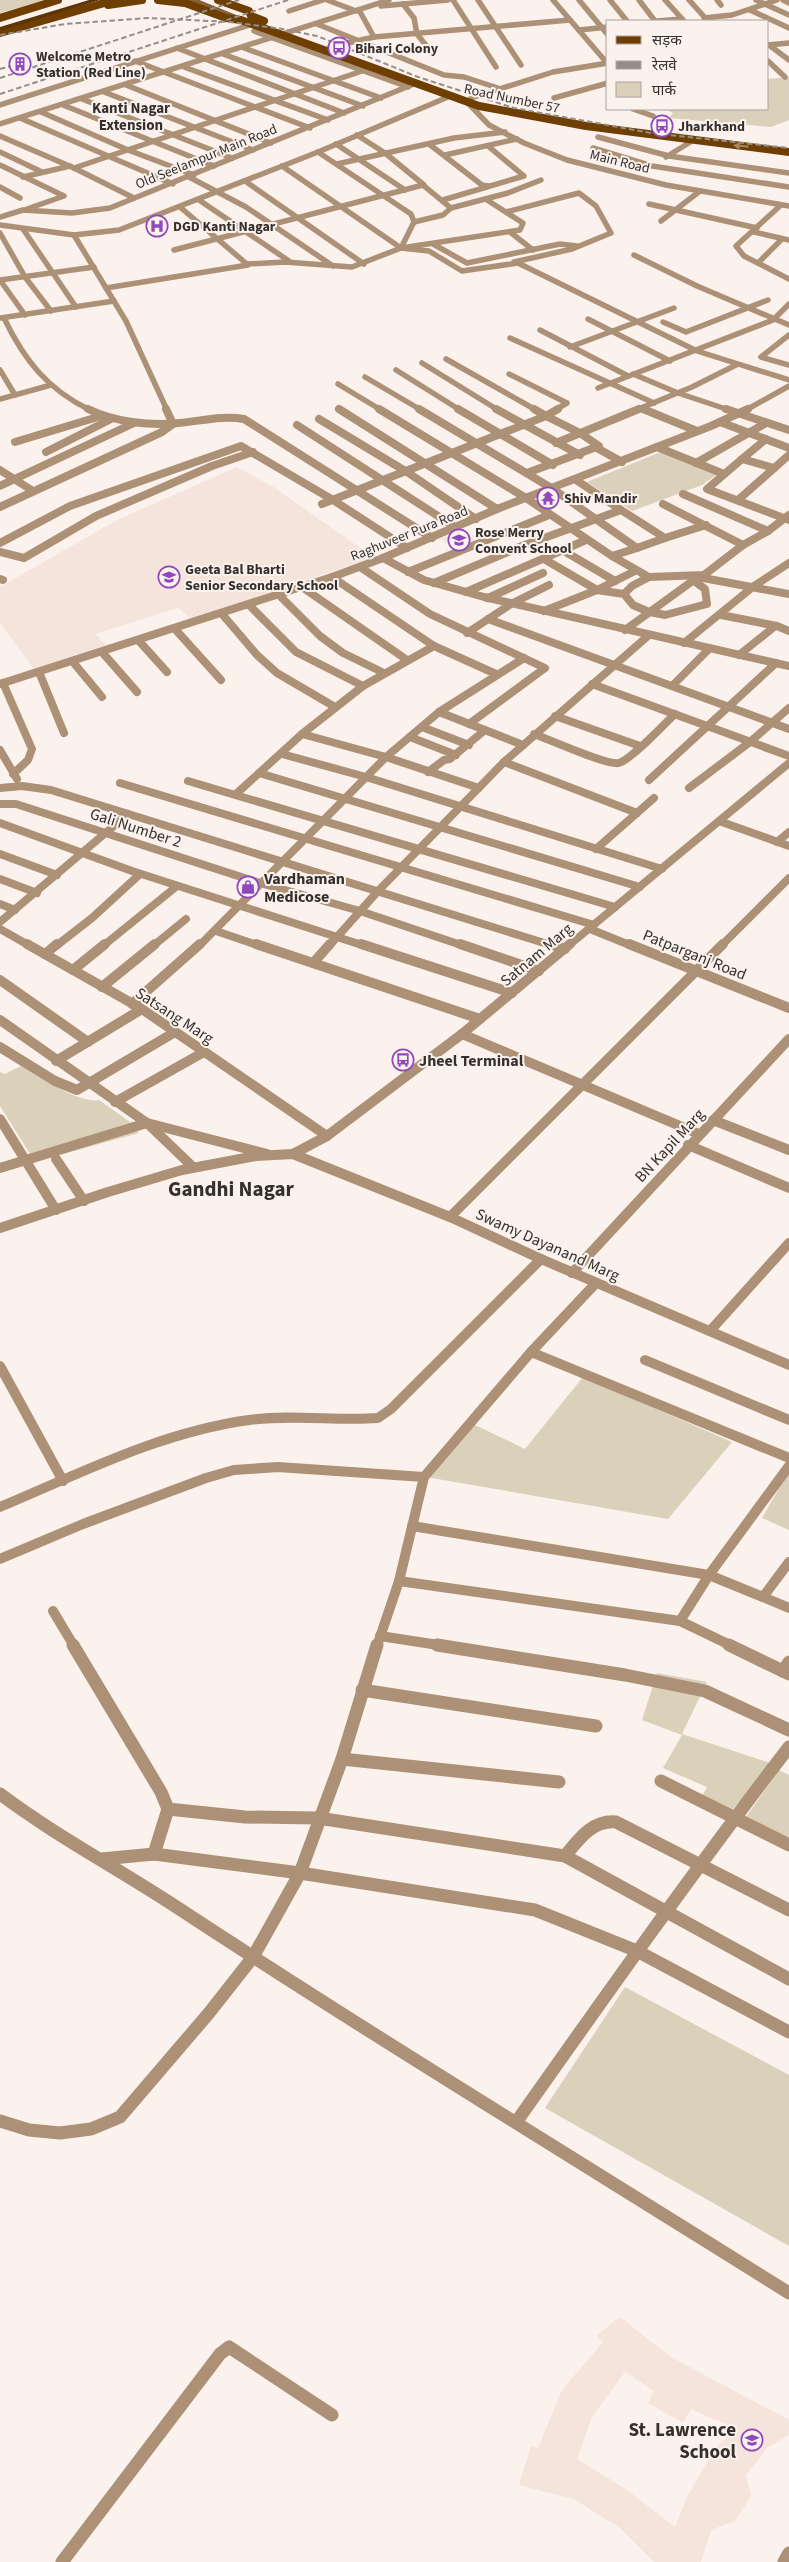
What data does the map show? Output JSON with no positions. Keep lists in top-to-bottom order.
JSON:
{
  "streets": {
    "main road": ["Road Number 57"],
    "street": [
      "Old Seelampur Main Road",
      "Main Road",
      "Raghuveer Pura Road",
      "Gali Number 2",
      "Satnam Marg",
      "Patparganj Road",
      "Satsang Marg",
      "BN Kapil Marg",
      "Swamy Dayanand Marg"
    ]
  },
  "crossings": [
    ["Road Number 57", "Old Seelampur Main Road"],
    ["Road Number 57", "Main Road"],
    ["Gali Number 2", "Satnam Marg"],
    ["Satnam Marg", "Patparganj Road"],
    ["Satnam Marg", "Satsang Marg"],
    ["Satnam Marg", "Swamy Dayanand Marg"],
    ["BN Kapil Marg", "Swamy Dayanand Marg"]
  ],
  "districts": ["Kanti Nagar Extension", "Gandhi Nagar"],
  "places": {
    "bus stop": ["Bihari Colony", "Jharkhand", "Jheel Terminal"],
    "building": ["Welcome Metro Station (Red Line)"],
    "hospital": ["DGD Kanti Nagar"],
    "temple": ["Shiv Mandir"],
    "school or university": ["Rose Merry Convent School", "Geeta Bal Bharti Senior Secondary School", "St. Lawrence School"],
    "shop": ["Vardhaman Medicose"]
  },
  "legend": ["सड़क", "रेलवे", "पार्क"]
}
